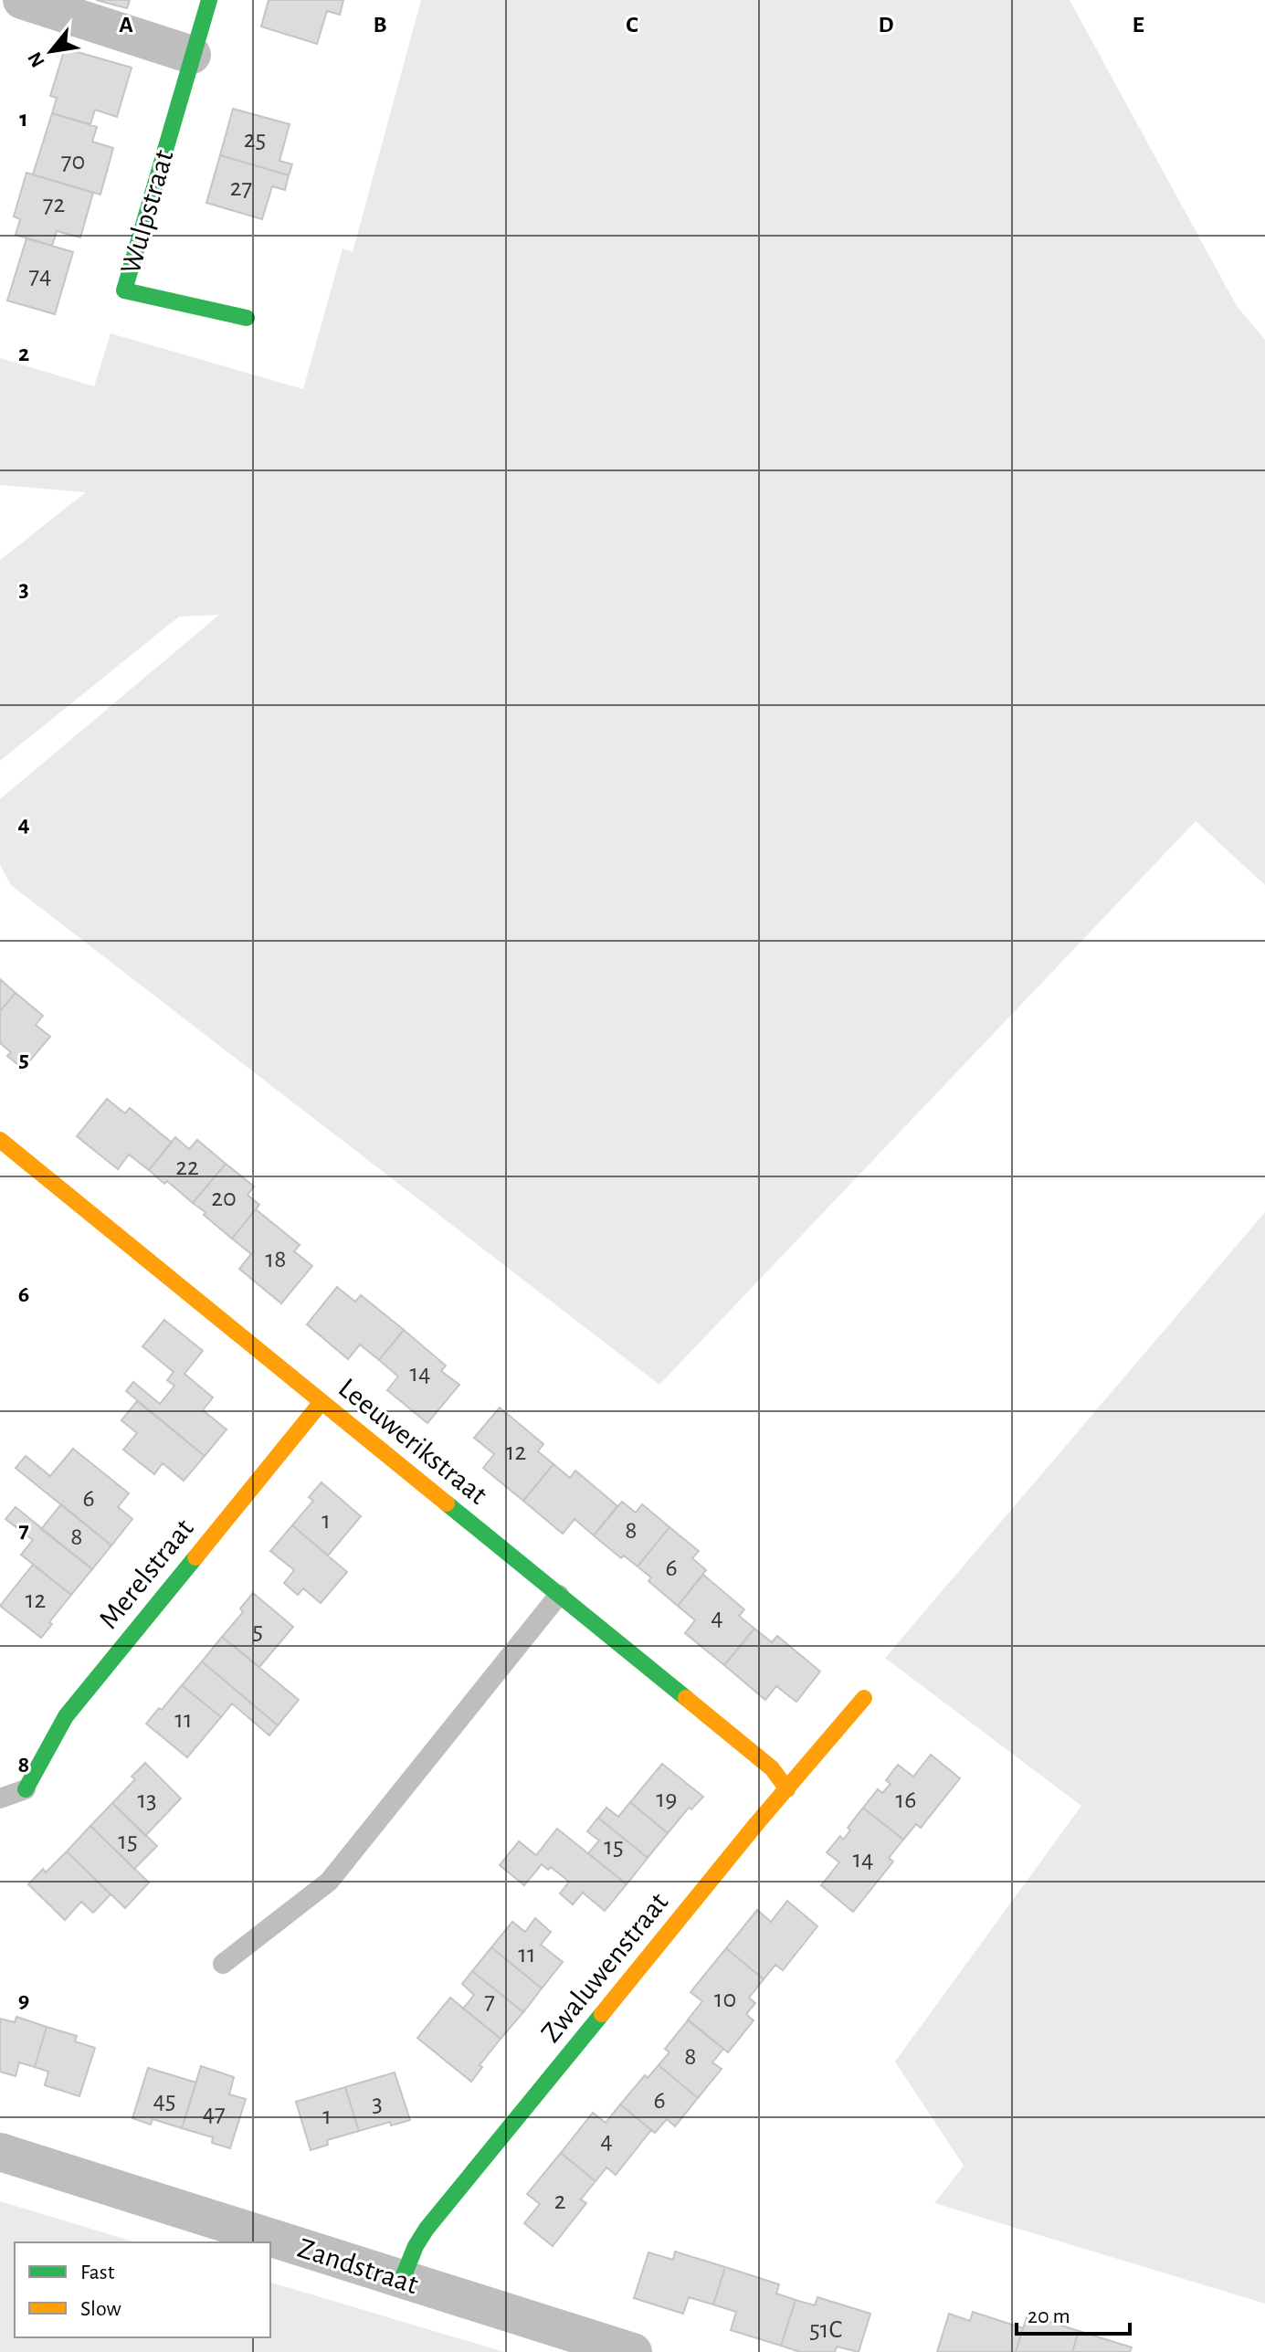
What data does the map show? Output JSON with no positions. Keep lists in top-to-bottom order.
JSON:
{
  "streets": {
    "street": [
      "Wulpstraat",
      "Leeuwerikstraat",
      "Merelstraat",
      "Zwaluwenstraat",
      "Zandstraat"
    ]
  },
  "crossings": [
    ["Leeuwerikstraat", "Merelstraat"],
    ["Leeuwerikstraat", "Zwaluwenstraat"],
    ["Zwaluwenstraat", "Zandstraat"]
  ],
  "house_numbers": [
    "25",
    "70",
    "27",
    "72",
    "74",
    "22",
    "20",
    "18",
    "14",
    "12",
    "6",
    "1",
    "8",
    "8",
    "6",
    "12",
    "4",
    "5",
    "11",
    "19",
    "13",
    "16",
    "15",
    "15",
    "14",
    "11",
    "10",
    "7",
    "8",
    "45",
    "6",
    "3",
    "47",
    "1",
    "4",
    "2",
    "51C"
  ],
  "legend": ["Fast", "Slow"],
  "scale_bar": "20 m",
  "north": "bottom left",
  "grid": {
    "columns": [
      "A",
      "B",
      "C",
      "D",
      "E"
    ],
    "rows": [
      "1",
      "2",
      "3",
      "4",
      "5",
      "6",
      "7",
      "8",
      "9"
    ]
  }
}
